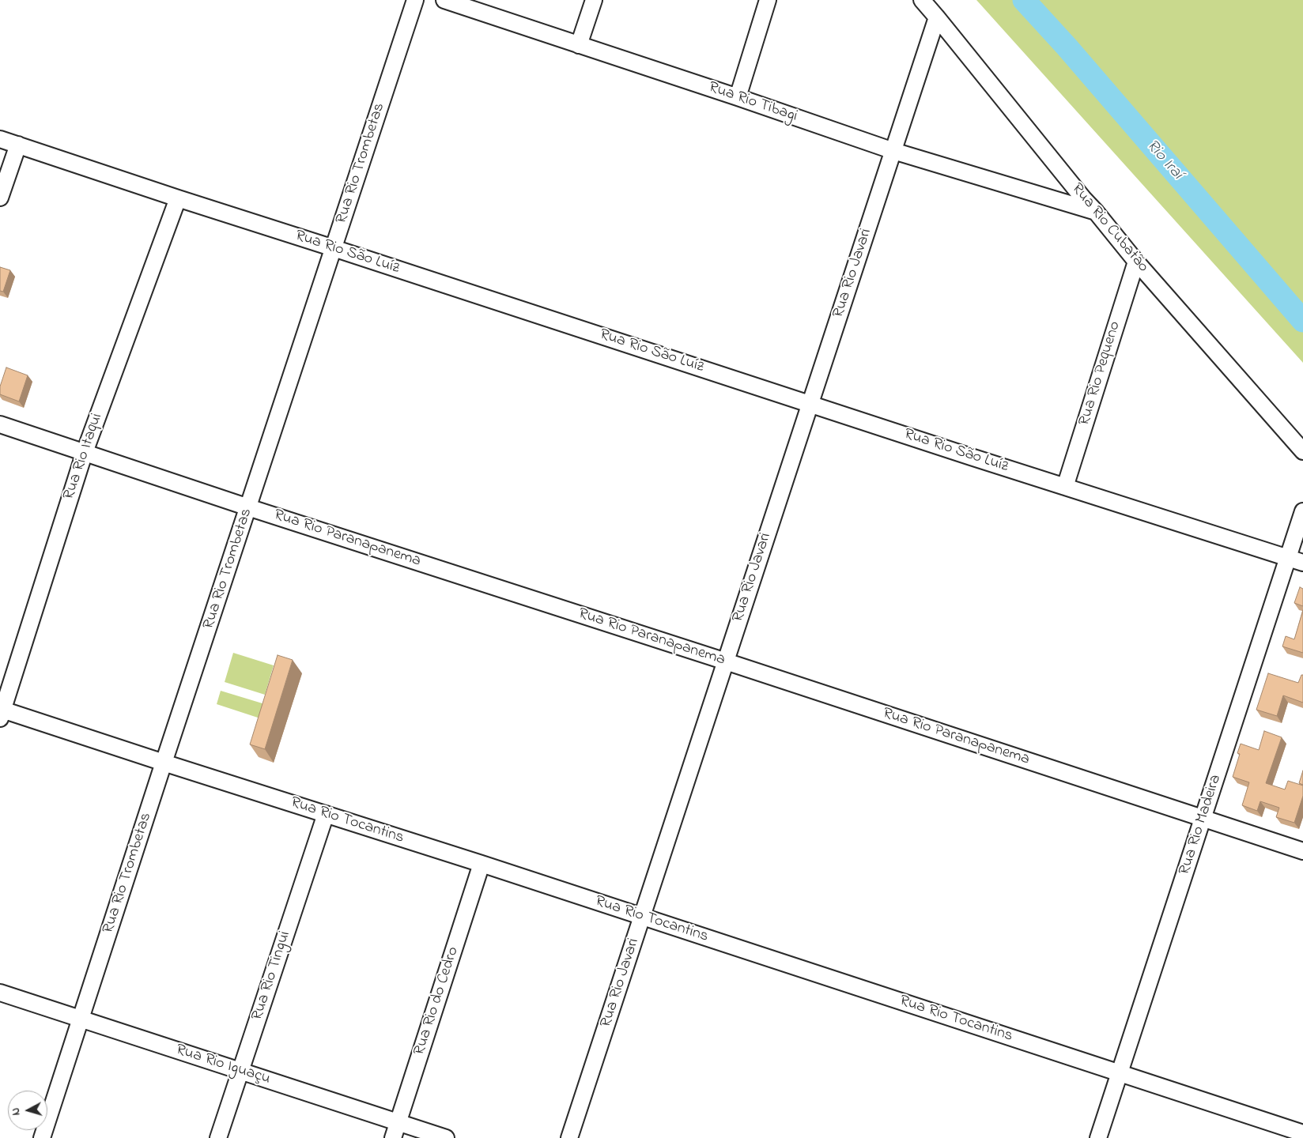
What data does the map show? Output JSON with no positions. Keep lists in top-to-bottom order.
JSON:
{
  "streets": {
    "street": [
      "Rua Rio Tibagi",
      "Rua Rio Trombetas",
      "Rua Rio Cubatão",
      "Rua Rio São Luíz",
      "Rua Rio Javari",
      "Rua Rio Pequeno",
      "Rua Rio Itaqui",
      "Rua Rio Paranapanema",
      "Rua Rio Tocantins",
      "Rua Rio Madeira",
      "Rua Rio Tingui",
      "Rua Rio do Cedro",
      "Rua Rio Iguaçu"
    ]
  },
  "crossings": [
    ["Rua Rio Tibagi", "Rua Rio Cubatão"],
    ["Rua Rio Tibagi", "Rua Rio Javari"],
    ["Rua Rio Trombetas", "Rua Rio São Luíz"],
    ["Rua Rio Trombetas", "Rua Rio Paranapanema"],
    ["Rua Rio Trombetas", "Rua Rio Tocantins"],
    ["Rua Rio Trombetas", "Rua Rio Iguaçu"],
    ["Rua Rio Cubatão", "Rua Rio Javari"],
    ["Rua Rio Cubatão", "Rua Rio Pequeno"],
    ["Rua Rio São Luíz", "Rua Rio Javari"],
    ["Rua Rio São Luíz", "Rua Rio Pequeno"],
    ["Rua Rio São Luíz", "Rua Rio Itaqui"],
    ["Rua Rio São Luíz", "Rua Rio Madeira"],
    ["Rua Rio Javari", "Rua Rio Paranapanema"],
    ["Rua Rio Javari", "Rua Rio Tocantins"],
    ["Rua Rio Itaqui", "Rua Rio Paranapanema"],
    ["Rua Rio Itaqui", "Rua Rio Tocantins"],
    ["Rua Rio Paranapanema", "Rua Rio Madeira"],
    ["Rua Rio Tocantins", "Rua Rio Madeira"],
    ["Rua Rio Tocantins", "Rua Rio Tingui"],
    ["Rua Rio Tocantins", "Rua Rio do Cedro"],
    ["Rua Rio Tingui", "Rua Rio Iguaçu"],
    ["Rua Rio do Cedro", "Rua Rio Iguaçu"]
  ],
  "water": ["Rio Iraí"],
  "north": "left"
}
